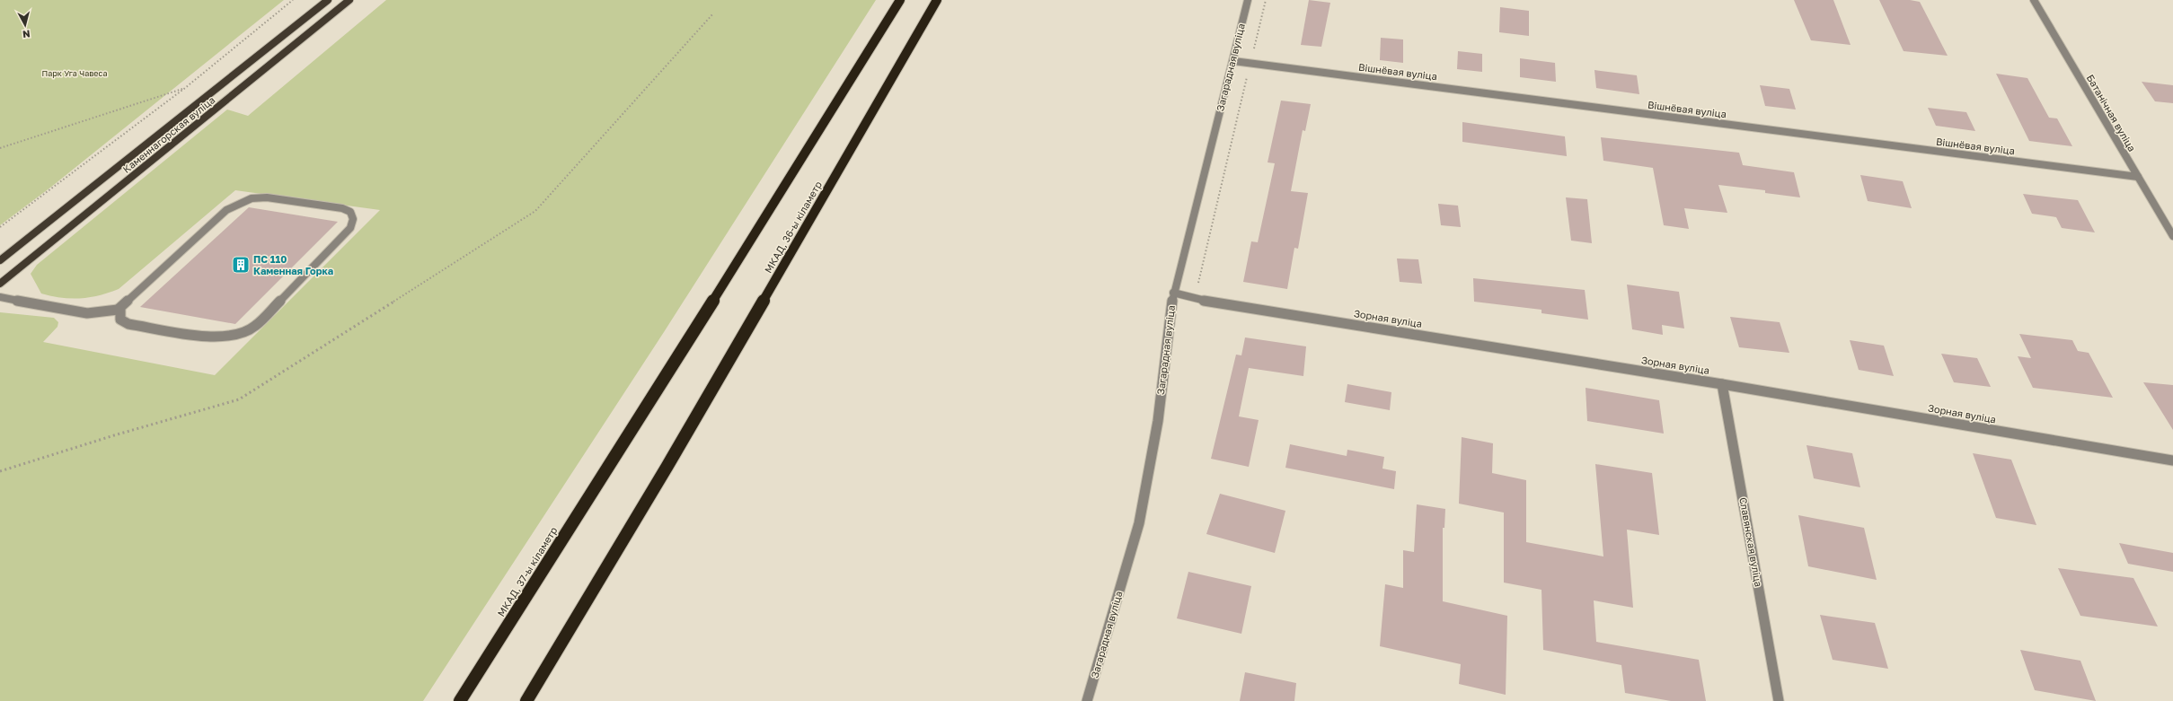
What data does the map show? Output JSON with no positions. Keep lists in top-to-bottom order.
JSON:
{
  "streets": {
    "highway": ["МКАД, 36-ы кіламетр", "МКАД, 37-ы кіламетр"],
    "main road": ["Каменнагорская вуліца"],
    "street": [
      "Загарадная вуліца",
      "Вішнёвая вуліца",
      "Батанічная вуліца",
      "Зорная вуліца",
      "Славянская вуліца"
    ]
  },
  "crossings": [
    ["Загарадная вуліца", "Вішнёвая вуліца"],
    ["Загарадная вуліца", "Зорная вуліца"],
    ["Вішнёвая вуліца", "Батанічная вуліца"],
    ["Зорная вуліца", "Славянская вуліца"]
  ],
  "parks": ["Парк Уга Чавеса"],
  "places": {
    "building": ["ПС 110 Каменная Горка"]
  },
  "north": "bottom"
}
